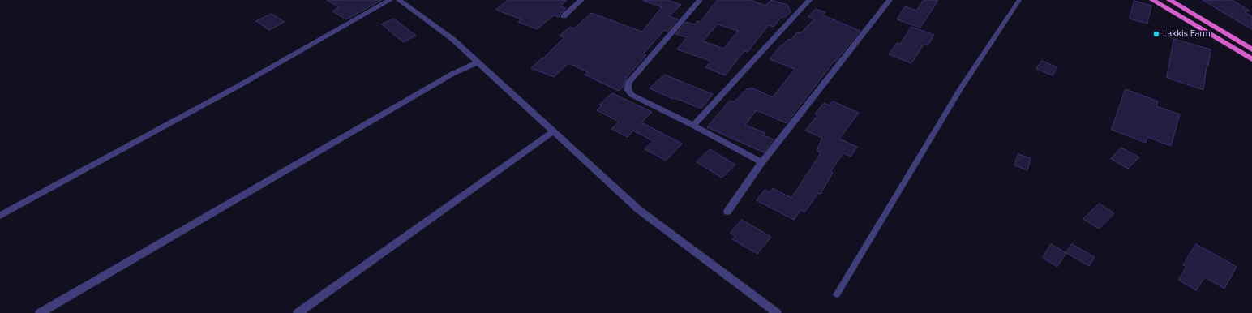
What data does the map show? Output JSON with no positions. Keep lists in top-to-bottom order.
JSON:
{
  "places": ["Lakkis Farm"]
}
